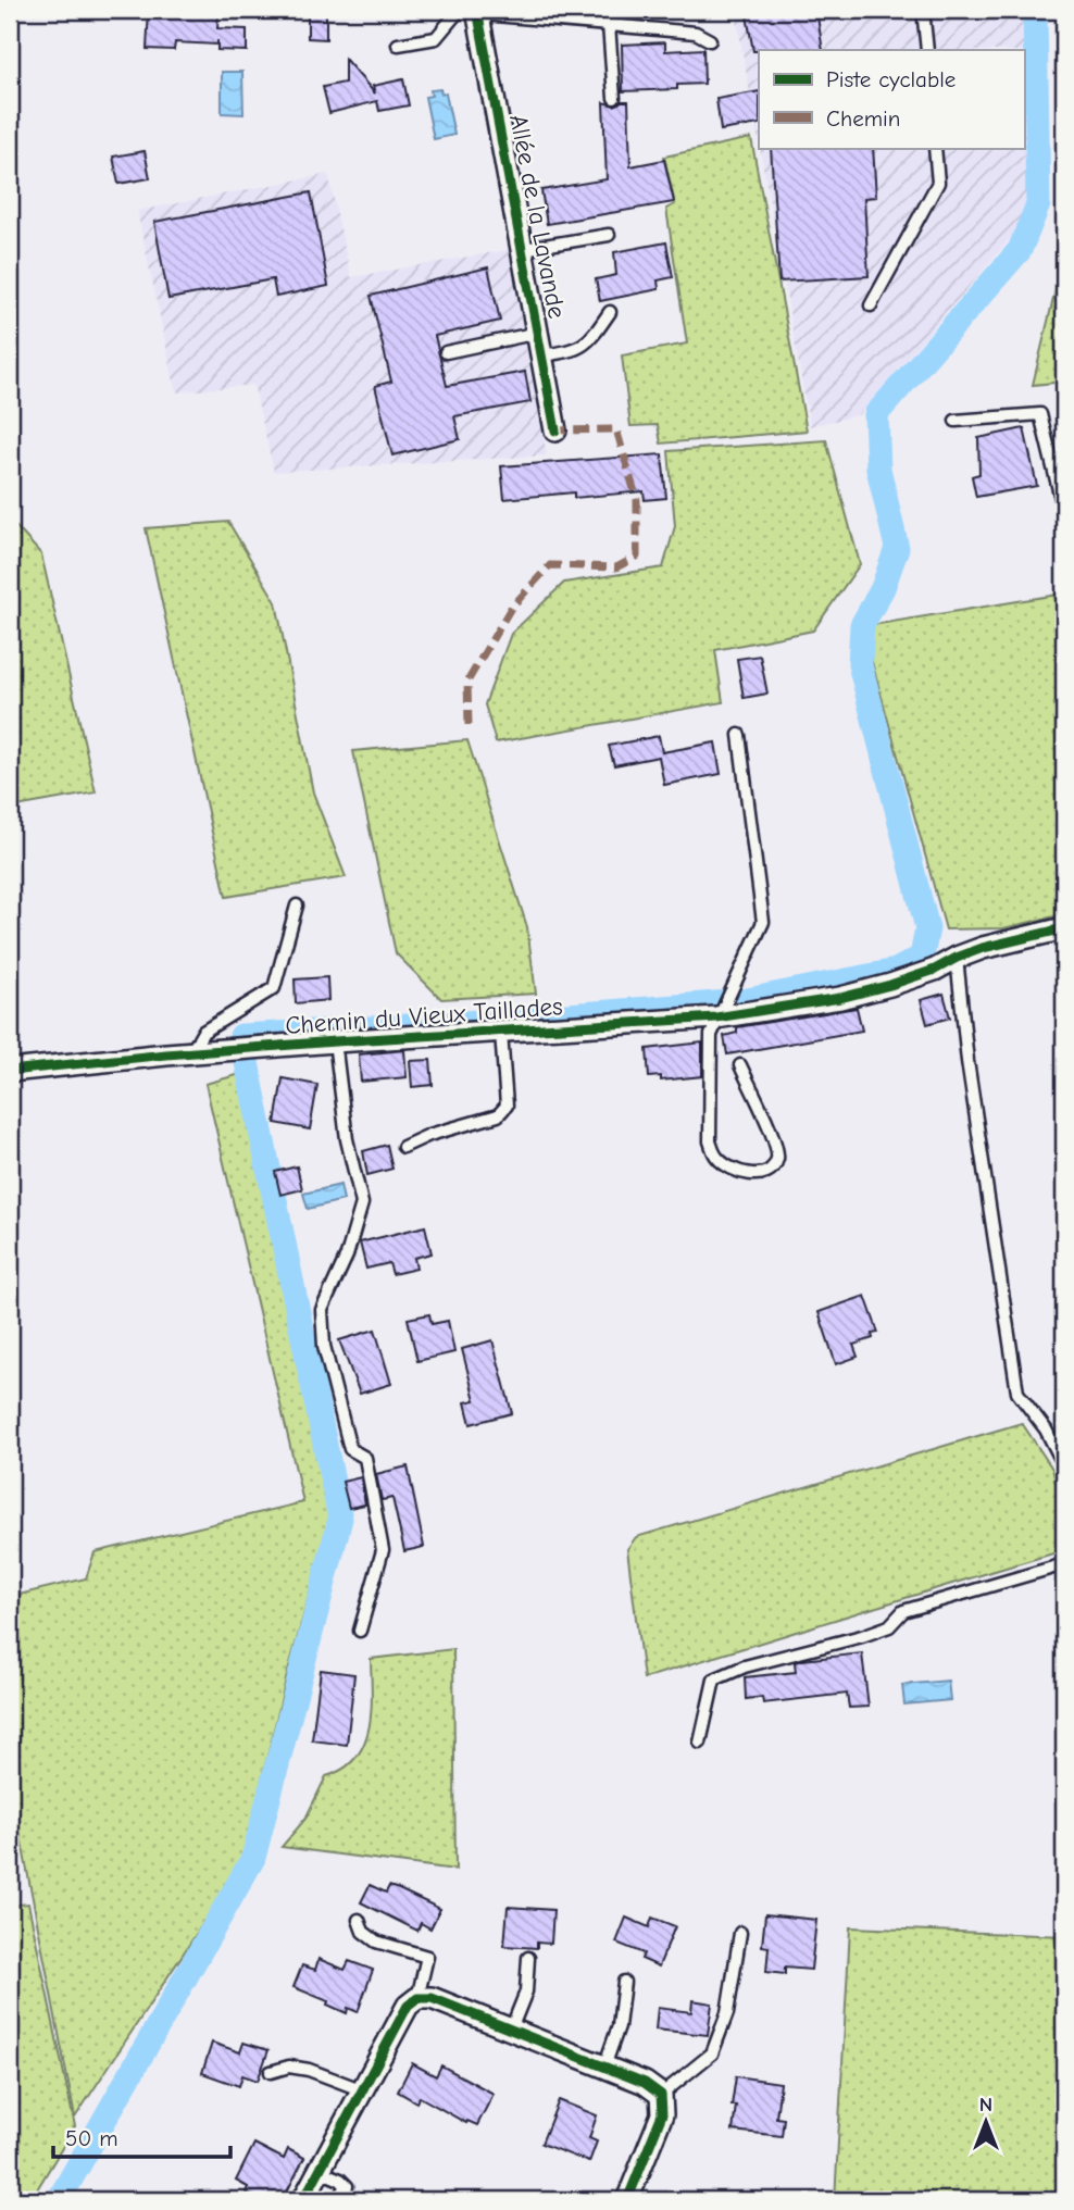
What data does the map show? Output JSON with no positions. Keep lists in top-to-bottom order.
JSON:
{
  "streets": {
    "street": ["Allée de la Lavande", "Chemin du Vieux Taillades"]
  },
  "legend": ["Piste cyclable", "Chemin"],
  "scale_bar": "50 m",
  "north": "top"
}
